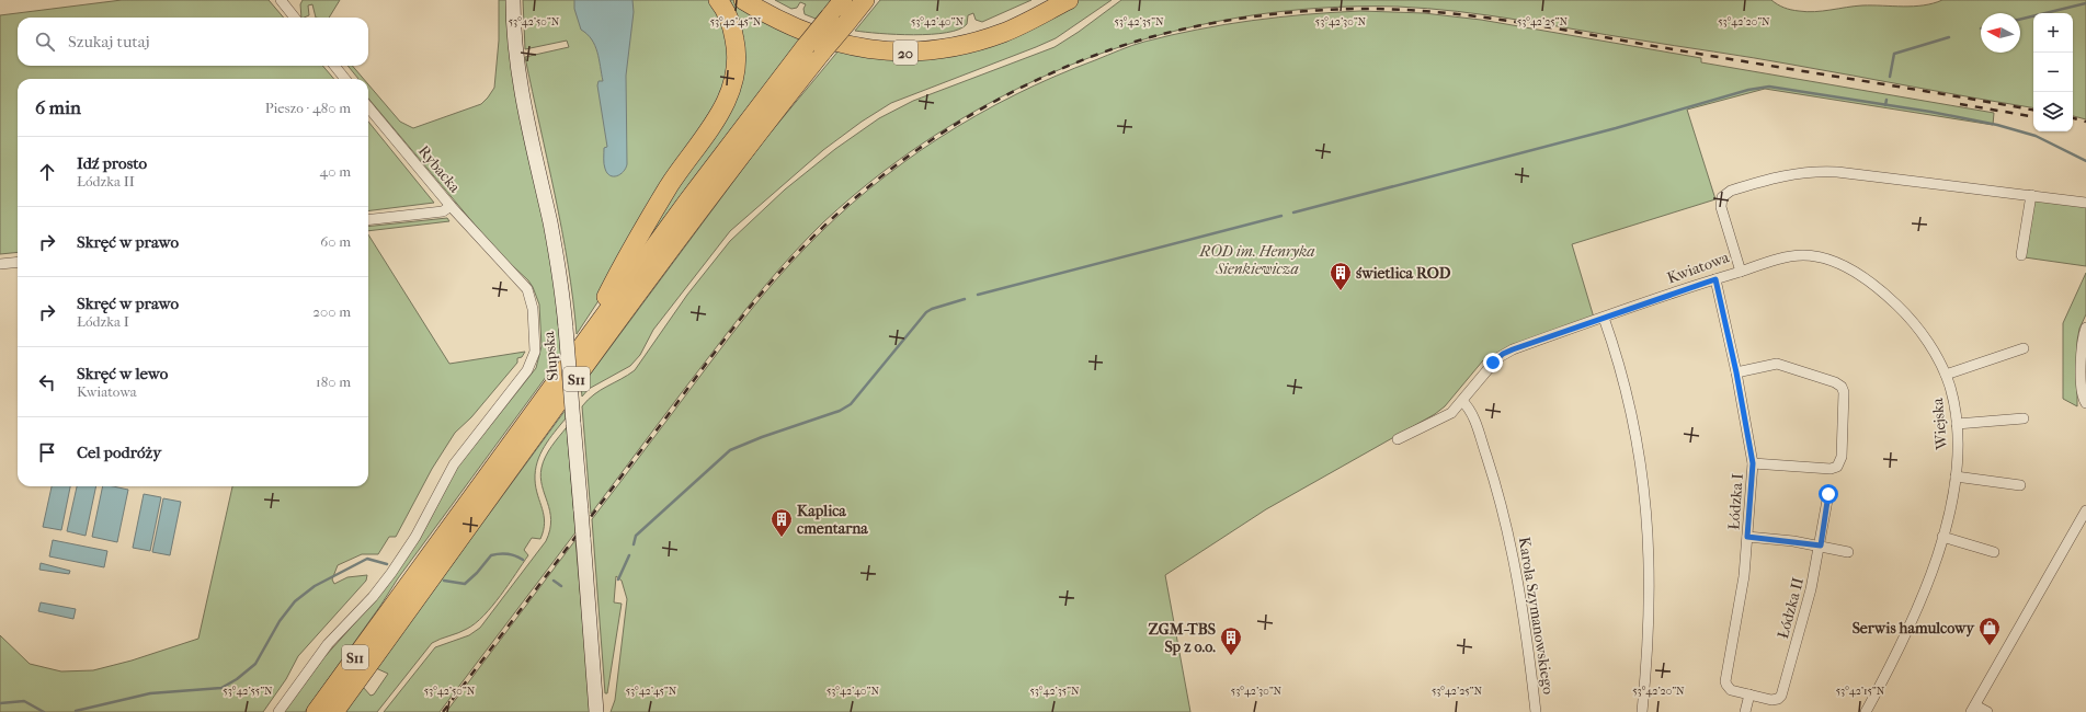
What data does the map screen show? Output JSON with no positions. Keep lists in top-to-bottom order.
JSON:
{
  "streets": {
    "highway": ["20", "S11"],
    "main road": ["Słupska"],
    "street": [
      "Rybacka",
      "Kwiatowa",
      "Wiejska",
      "Łódzka I",
      "Łódzka II",
      "Karola Szymanowskiego"
    ]
  },
  "crossings": [
    ["Kwiatowa", "Wiejska"],
    ["Kwiatowa", "Łódzka I"],
    ["Kwiatowa", "Karola Szymanowskiego"],
    ["Łódzka I", "Łódzka II"]
  ],
  "parks": ["ROD im. Henryka Sienkiewicza"],
  "places": {
    "building": ["świetlica ROD", "Kaplica cmentarna", "ZGM-TBS Sp z o.o."],
    "shop": ["Serwis hamulcowy"]
  },
  "north": "left",
  "page": {
    "map_buttons": ["+", "−"],
    "search": "Szukaj tutaj",
    "heading": ["6 min", "Pieszo · 480 m"],
    "list": [
      ["Idź prosto", "Łódzka II", "40 m"],
      ["Skręć w prawo", "60 m"],
      ["Skręć w prawo", "Łódzka I", "200 m"],
      ["Skręć w lewo", "Kwiatowa", "180 m"],
      "Cel podróży"
    ]
  },
  "coordinates": [
    "53°42'50\"N",
    "53°42'45\"N",
    "53°42'40\"N",
    "53°42'35\"N",
    "53°42'30\"N",
    "53°42'25\"N",
    "53°42'20\"N",
    "53°42'55\"N",
    "53°42'15\"N"
  ]
}
